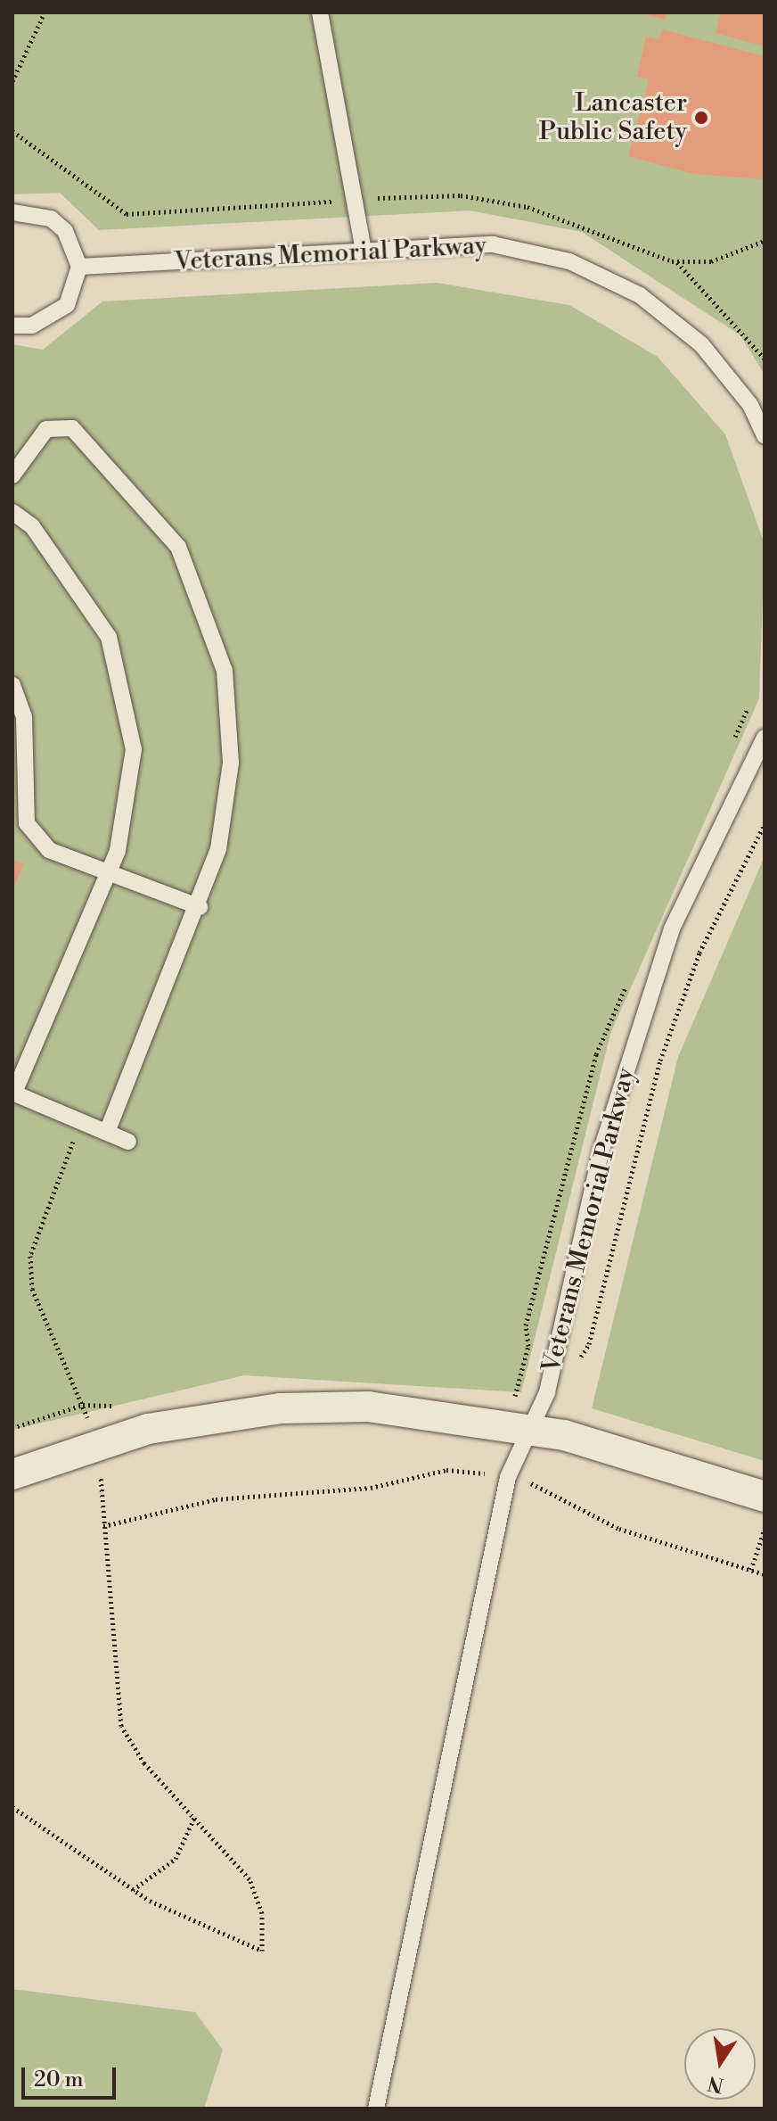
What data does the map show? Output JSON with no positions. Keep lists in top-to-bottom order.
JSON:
{
  "streets": {
    "lane": ["Veterans Memorial Parkway"]
  },
  "places": ["Lancaster Public Safety"],
  "scale_bar": "20 m",
  "north": "bottom"
}
